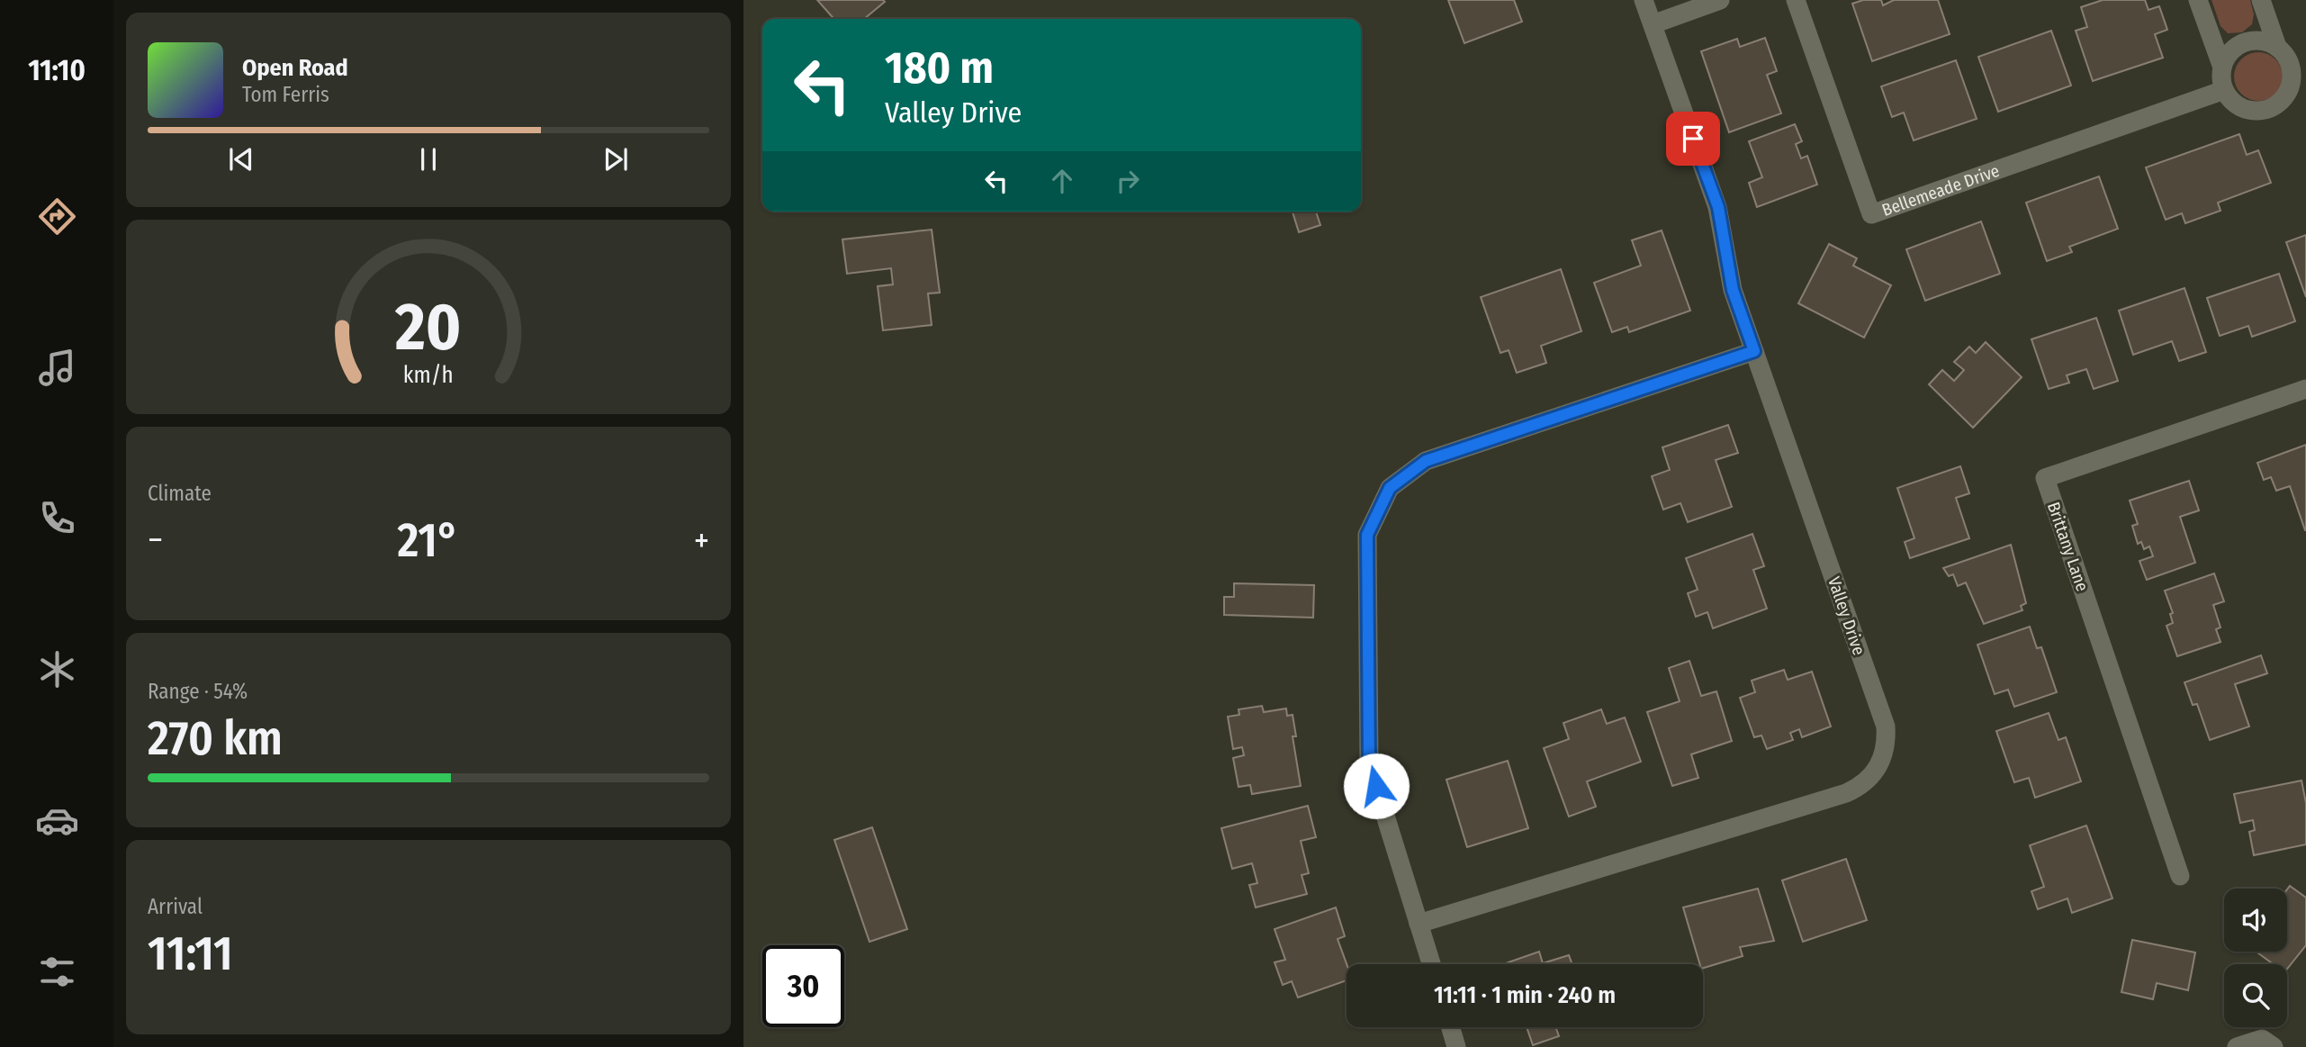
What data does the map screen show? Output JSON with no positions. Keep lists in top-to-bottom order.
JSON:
{
  "streets": {
    "street": ["Bellemeade Drive", "Brittany Lane", "Valley Drive"]
  },
  "page": {
    "tabs": "11:10",
    "turn": ["180 m", "Valley Drive"],
    "song": ["Open Road", "Tom Ferris"],
    "tile": [
      "Climate",
      ["Range · 54%", "270 km"],
      ["Arrival", "11:11"]
    ],
    "heat": ["−", "21°", "+"],
    "limit": "30",
    "trip": "11:11 · 1 min · 240 m",
    "gauge": ["20", "km/h"]
  }
}
